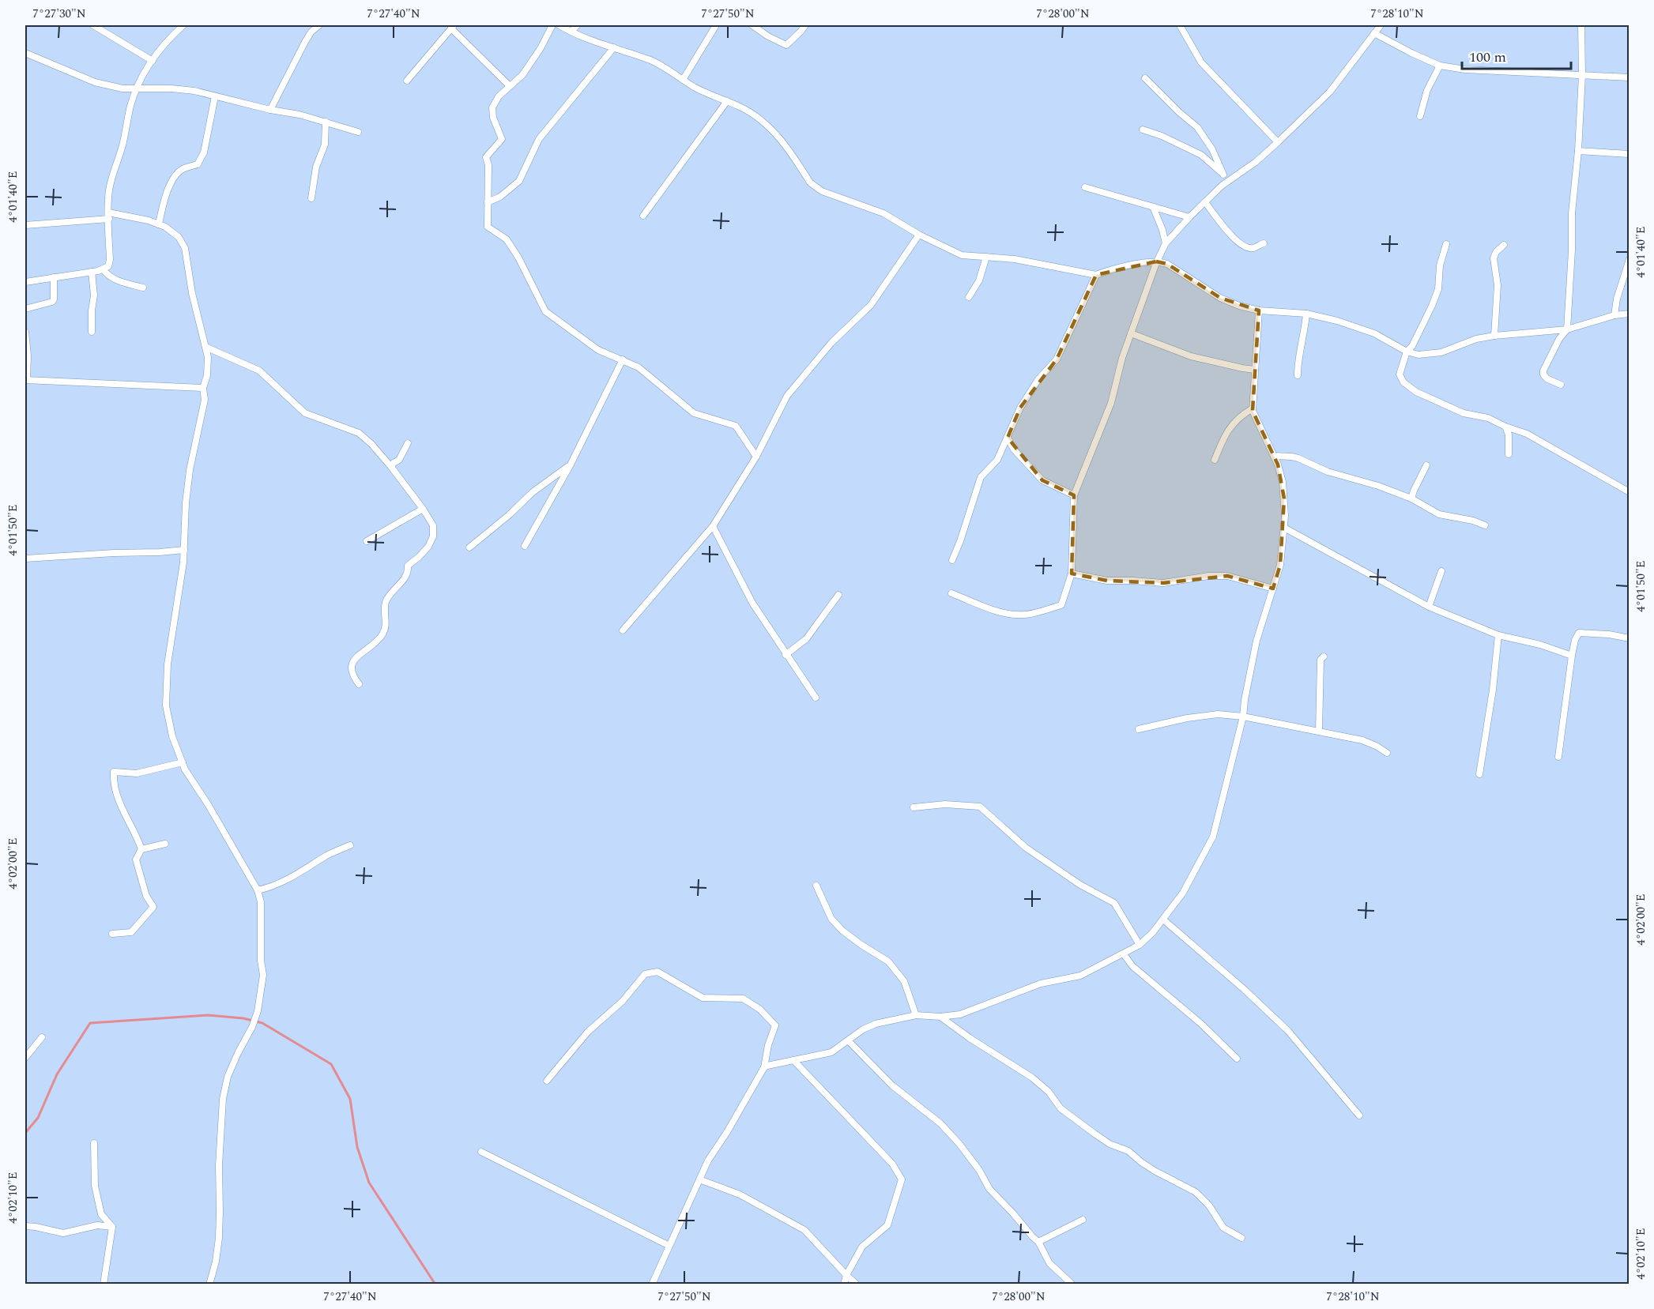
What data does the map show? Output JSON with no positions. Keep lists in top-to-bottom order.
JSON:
{
  "scale_bar": "100 m",
  "coordinates": [
    "7°27'30\"N",
    "7°27'40\"N",
    "7°27'50\"N",
    "7°28'00\"N",
    "7°28'10\"N",
    "4°01'40\"E",
    "4°01'50\"E",
    "4°02'00\"E",
    "4°02'10\"E"
  ]
}
